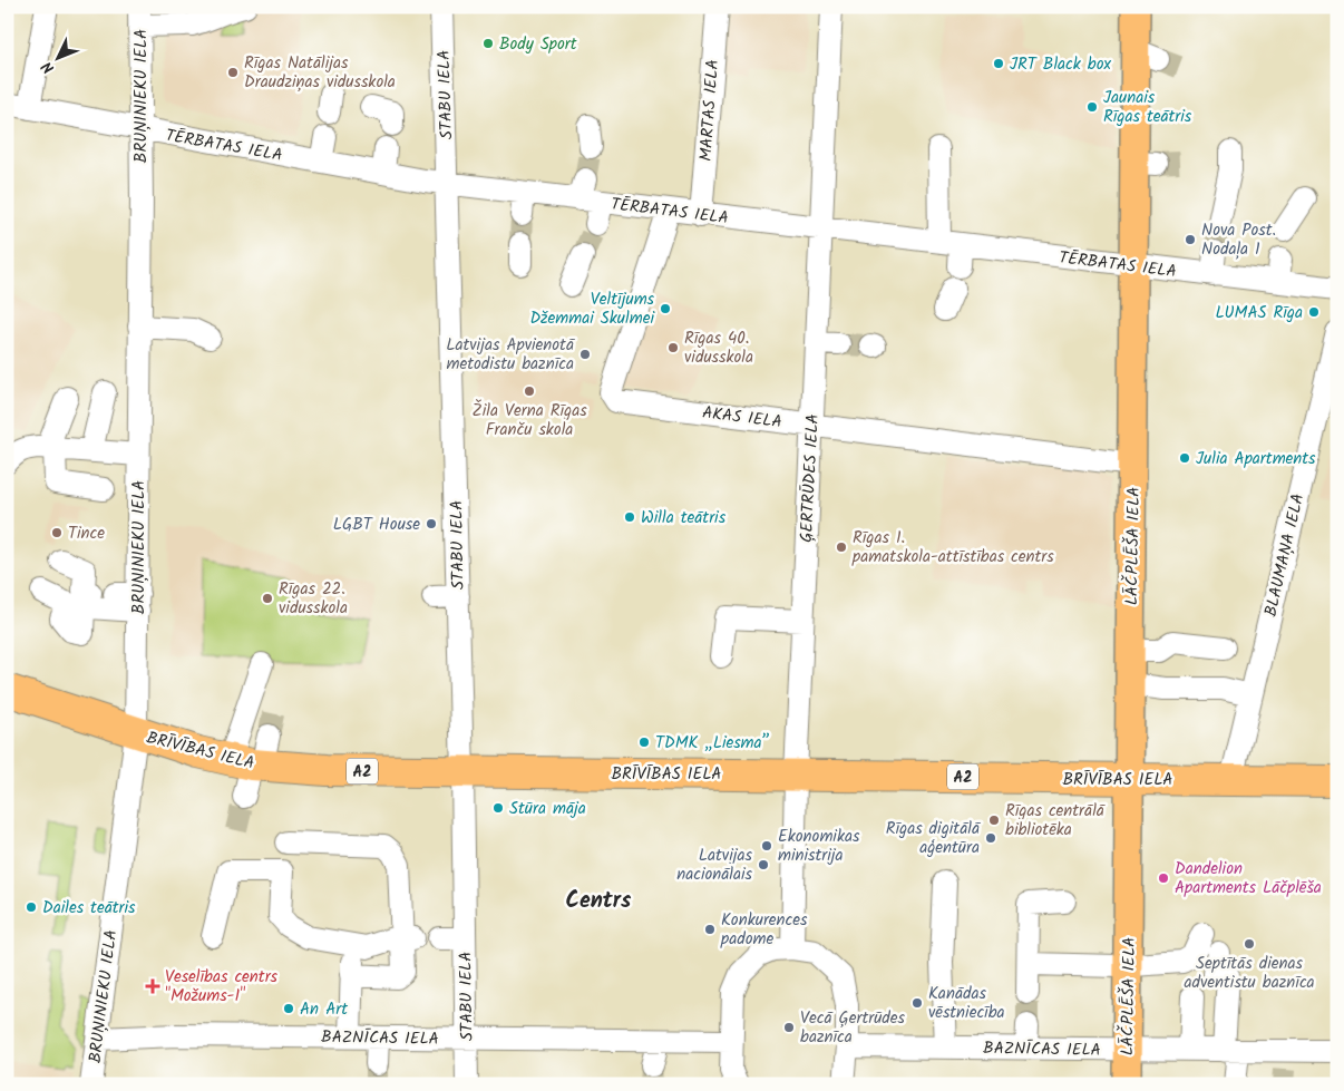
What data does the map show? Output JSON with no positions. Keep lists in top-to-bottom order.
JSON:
{
  "streets": {
    "highway": ["BRĪVĪBAS IELA", "A2"],
    "main road": ["LĀČPLĒŠA IELA"],
    "street": [
      "STABU IELA",
      "BRUŅINIEKU IELA",
      "MARTAS IELA",
      "TĒRBATAS IELA",
      "AKAS IELA",
      "ĢERTRŪDES IELA",
      "BLAUMAŅA IELA",
      "BAZNĪCAS IELA"
    ]
  },
  "crossings": [
    ["STABU IELA", "TĒRBATAS IELA"],
    ["STABU IELA", "BRĪVĪBAS IELA"],
    ["STABU IELA", "BAZNĪCAS IELA"],
    ["BRUŅINIEKU IELA", "TĒRBATAS IELA"],
    ["BRUŅINIEKU IELA", "BRĪVĪBAS IELA"],
    ["BRUŅINIEKU IELA", "BAZNĪCAS IELA"],
    ["MARTAS IELA", "TĒRBATAS IELA"],
    ["TĒRBATAS IELA", "AKAS IELA"],
    ["TĒRBATAS IELA", "ĢERTRŪDES IELA"],
    ["TĒRBATAS IELA", "LĀČPLĒŠA IELA"],
    ["AKAS IELA", "ĢERTRŪDES IELA"],
    ["AKAS IELA", "LĀČPLĒŠA IELA"],
    ["ĢERTRŪDES IELA", "BRĪVĪBAS IELA"],
    ["LĀČPLĒŠA IELA", "BRĪVĪBAS IELA"],
    ["LĀČPLĒŠA IELA", "BAZNĪCAS IELA"],
    ["BLAUMAŅA IELA", "BRĪVĪBAS IELA"]
  ],
  "districts": ["Centrs"],
  "places": {
    "other": [
      "Body Sport",
      "JRT Black box",
      "Rīgas Natālijas Draudziņas vidusskola",
      "Jaunais Rīgas teātris",
      "Nova Post. Nodaļa 1",
      "Veltījums Džemmai Skulmei",
      "LUMAS Rīga",
      "Rīgas 40. vidusskola",
      "Latvijas Apvienotā metodistu baznīca",
      "Žila Verna Rīgas Franču skola",
      "Julia Apartments",
      "Willa teātris",
      "LGBT House",
      "Tince",
      "Rīgas 1. pamatskola-attīstības centrs",
      "Rīgas 22. vidusskola",
      "TDMK „Liesma”",
      "Stūra māja",
      "Rīgas centrālā bibliotēka",
      "Rīgas digitālā aģentūra",
      "Ekonomikas ministrija",
      "Latvijas nacionālais",
      "Dandelion Apartments Lāčplēša",
      "Dailes teātris",
      "Konkurences padome",
      "Septītās dienas adventistu baznīca",
      "Kanādas vēstniecība",
      "An Art",
      "Vecā Ģertrūdes baznīca"
    ],
    "health": ["Veselības centrs \"Možums-1\""]
  },
  "north": "bottom left"
}
